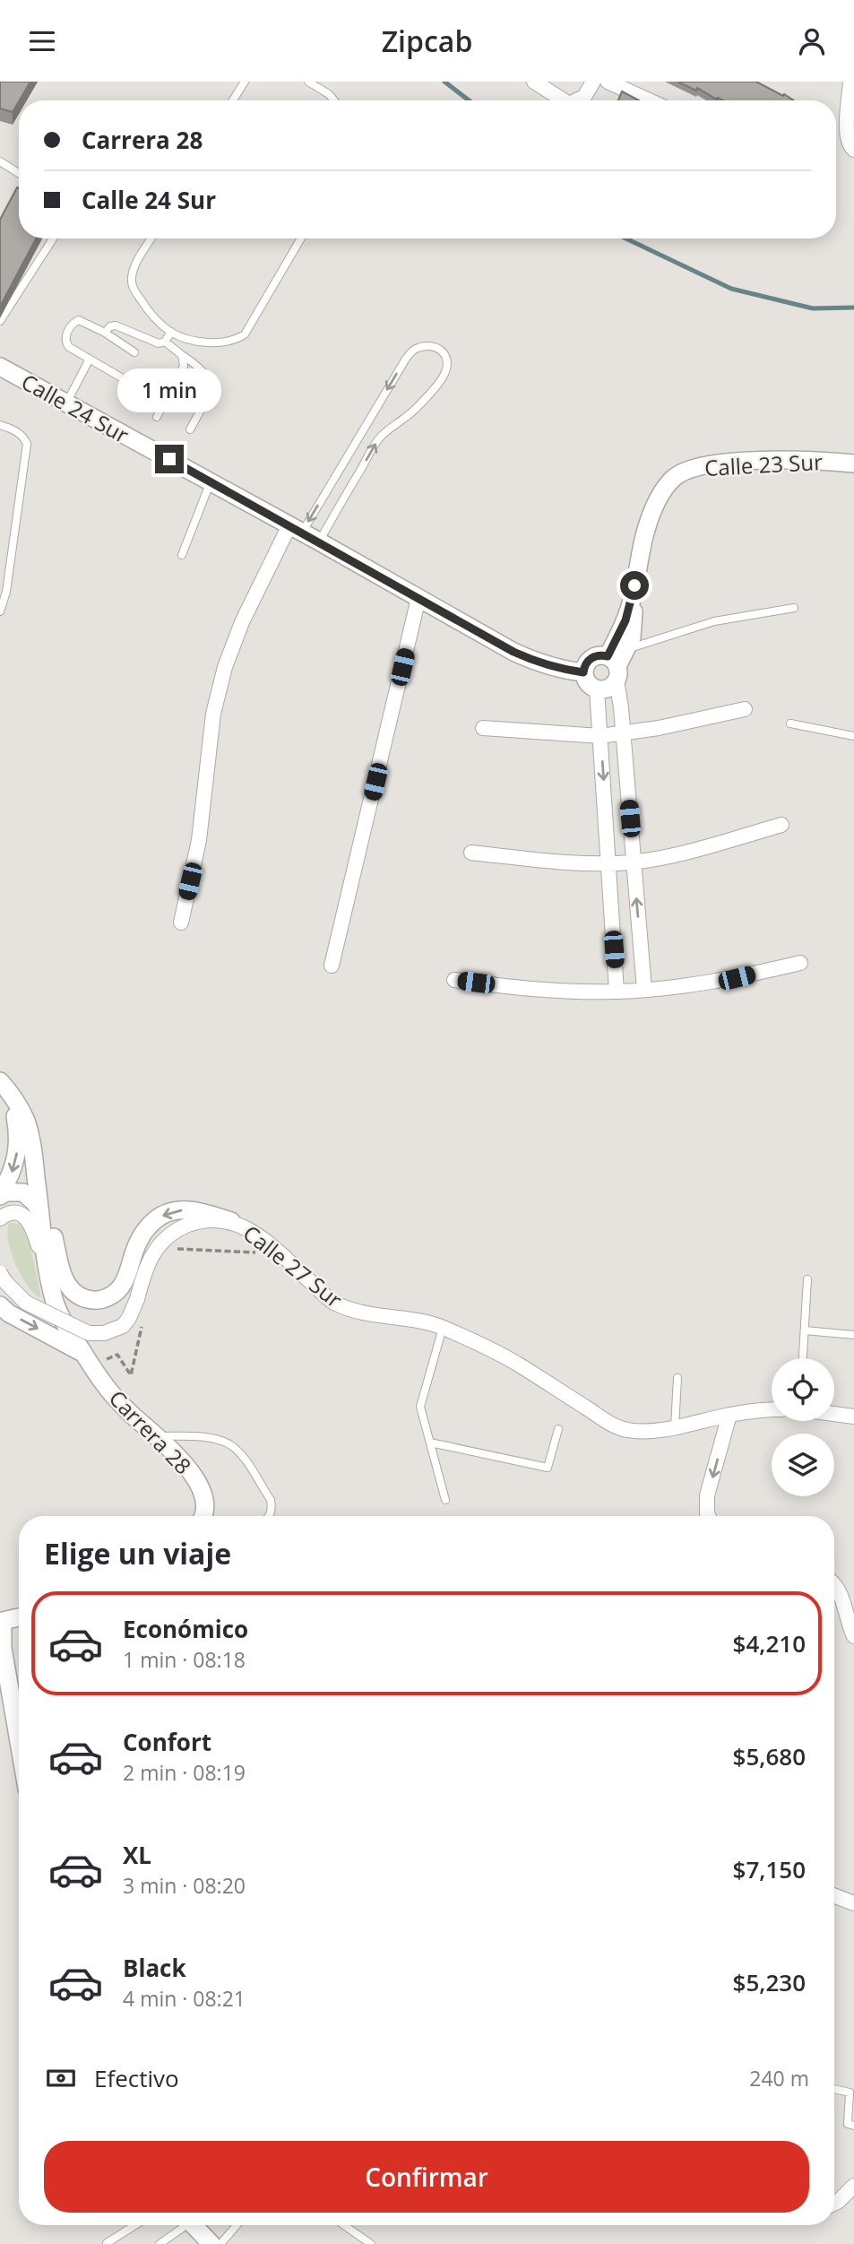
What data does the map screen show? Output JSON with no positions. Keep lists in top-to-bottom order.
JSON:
{
  "streets": {
    "street": [
      "Calle 24 Sur",
      "Calle 23 Sur",
      "Calle 27 Sur",
      "Carrera 28"
    ]
  },
  "page": {
    "header": "Zipcab",
    "banner": ["Carrera 28", "Calle 24 Sur"],
    "bubble": "1 min",
    "heading": "Elige un viaje",
    "list": [
      {
        "name": "Económico",
        "note": "1 min · 08:18",
        "value": "$4,210"
      },
      {
        "name": "Confort",
        "note": "2 min · 08:19",
        "value": "$5,680"
      },
      {
        "name": "XL",
        "note": "3 min · 08:20",
        "value": "$7,150"
      },
      {
        "name": "Black",
        "note": "4 min · 08:21",
        "value": "$5,230"
      }
    ],
    "pay": ["Efectivo", "240 m"],
    "buttons": "Confirmar"
  }
}
